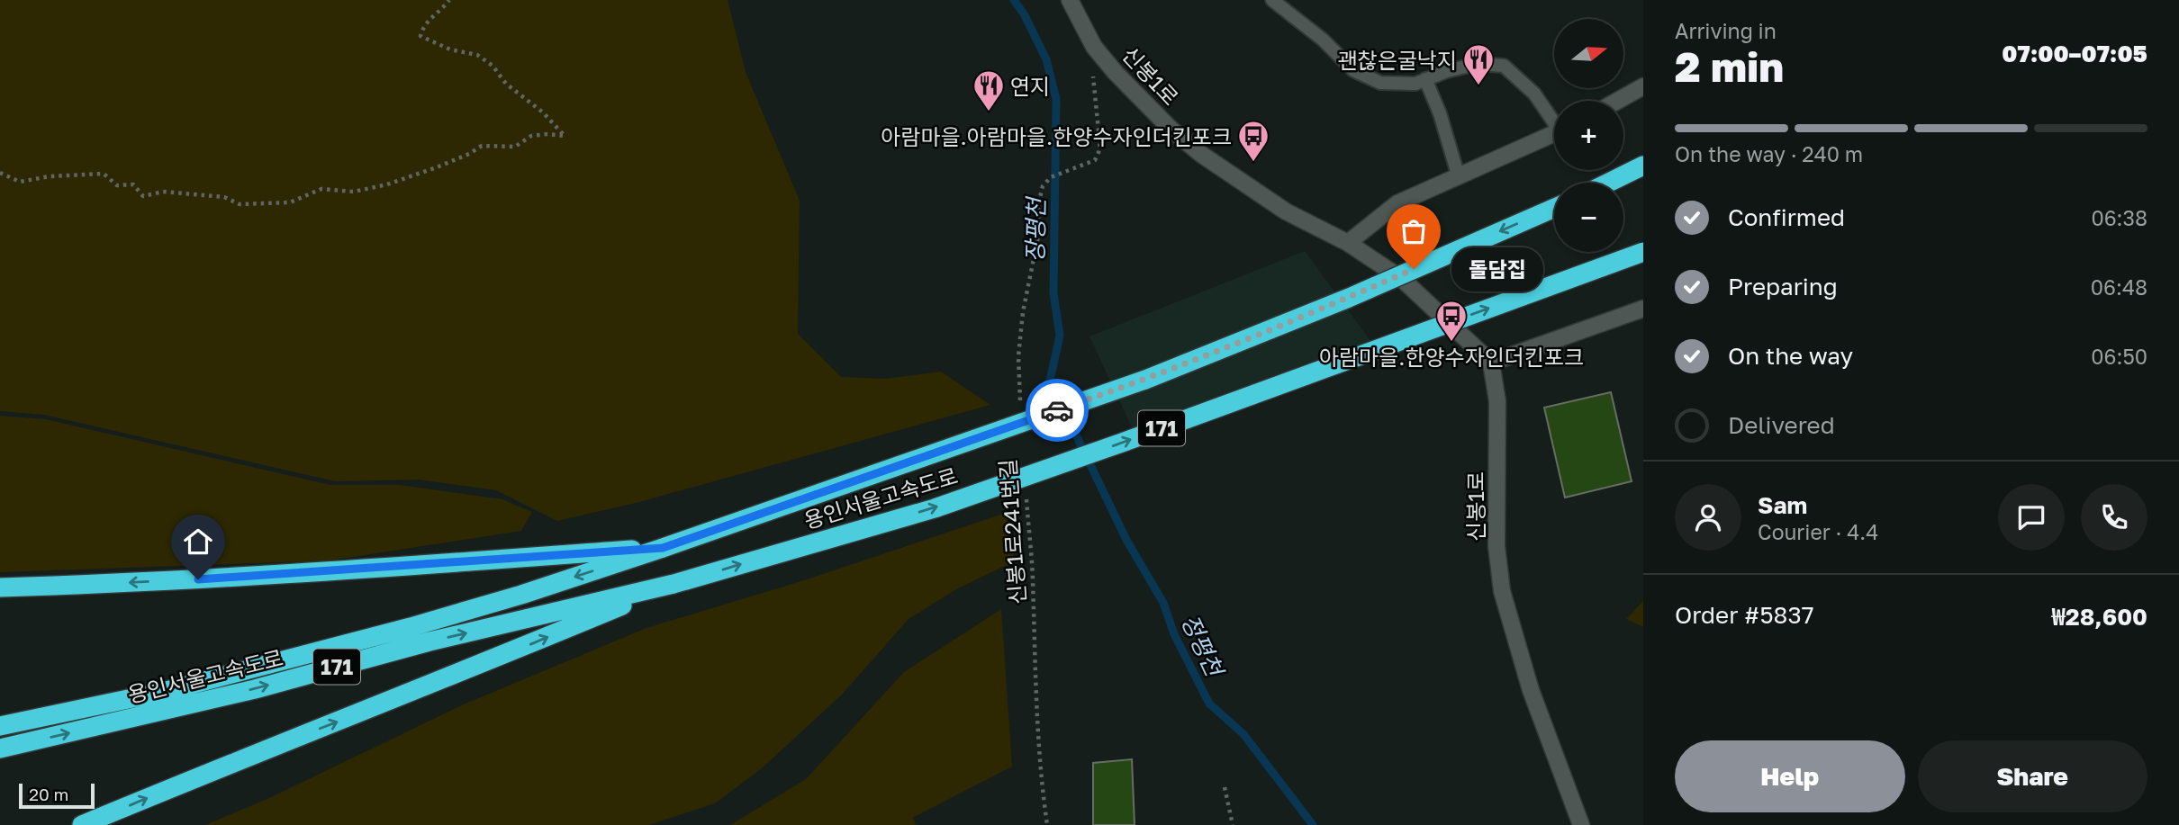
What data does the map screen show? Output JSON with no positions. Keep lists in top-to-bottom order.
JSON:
{
  "streets": {
    "highway": ["171", "용인서울고속도로"],
    "street": ["신봉1로"],
    "path": ["신봉1로241번길"]
  },
  "water": ["장평천", "정평천"],
  "places": {
    "restaurant": ["괜찮은굴낙지", "연지"],
    "bus stop": ["아람마을.아람마을.한양수자인더킨포크", "아람마을.한양수자인더킨포크"],
    "other": ["돌담집"]
  },
  "scale_bar": "20 m",
  "north": "right",
  "page": {
    "heading": ["2 min", "Arriving in", "07:00–07:05"],
    "panel": [
      "Sam",
      "Courier · 4.4",
      "Order #5837",
      "₩28,600"
    ],
    "map_buttons": ["+", "−"],
    "bar": "On the way · 240 m",
    "list": [
      ["Confirmed", "06:38"],
      ["Preparing", "06:48"],
      ["On the way", "06:50"],
      "Delivered"
    ],
    "bubble": "돌담집",
    "buttons": ["Help", "Share"],
    "scale": "20 m"
  }
}
